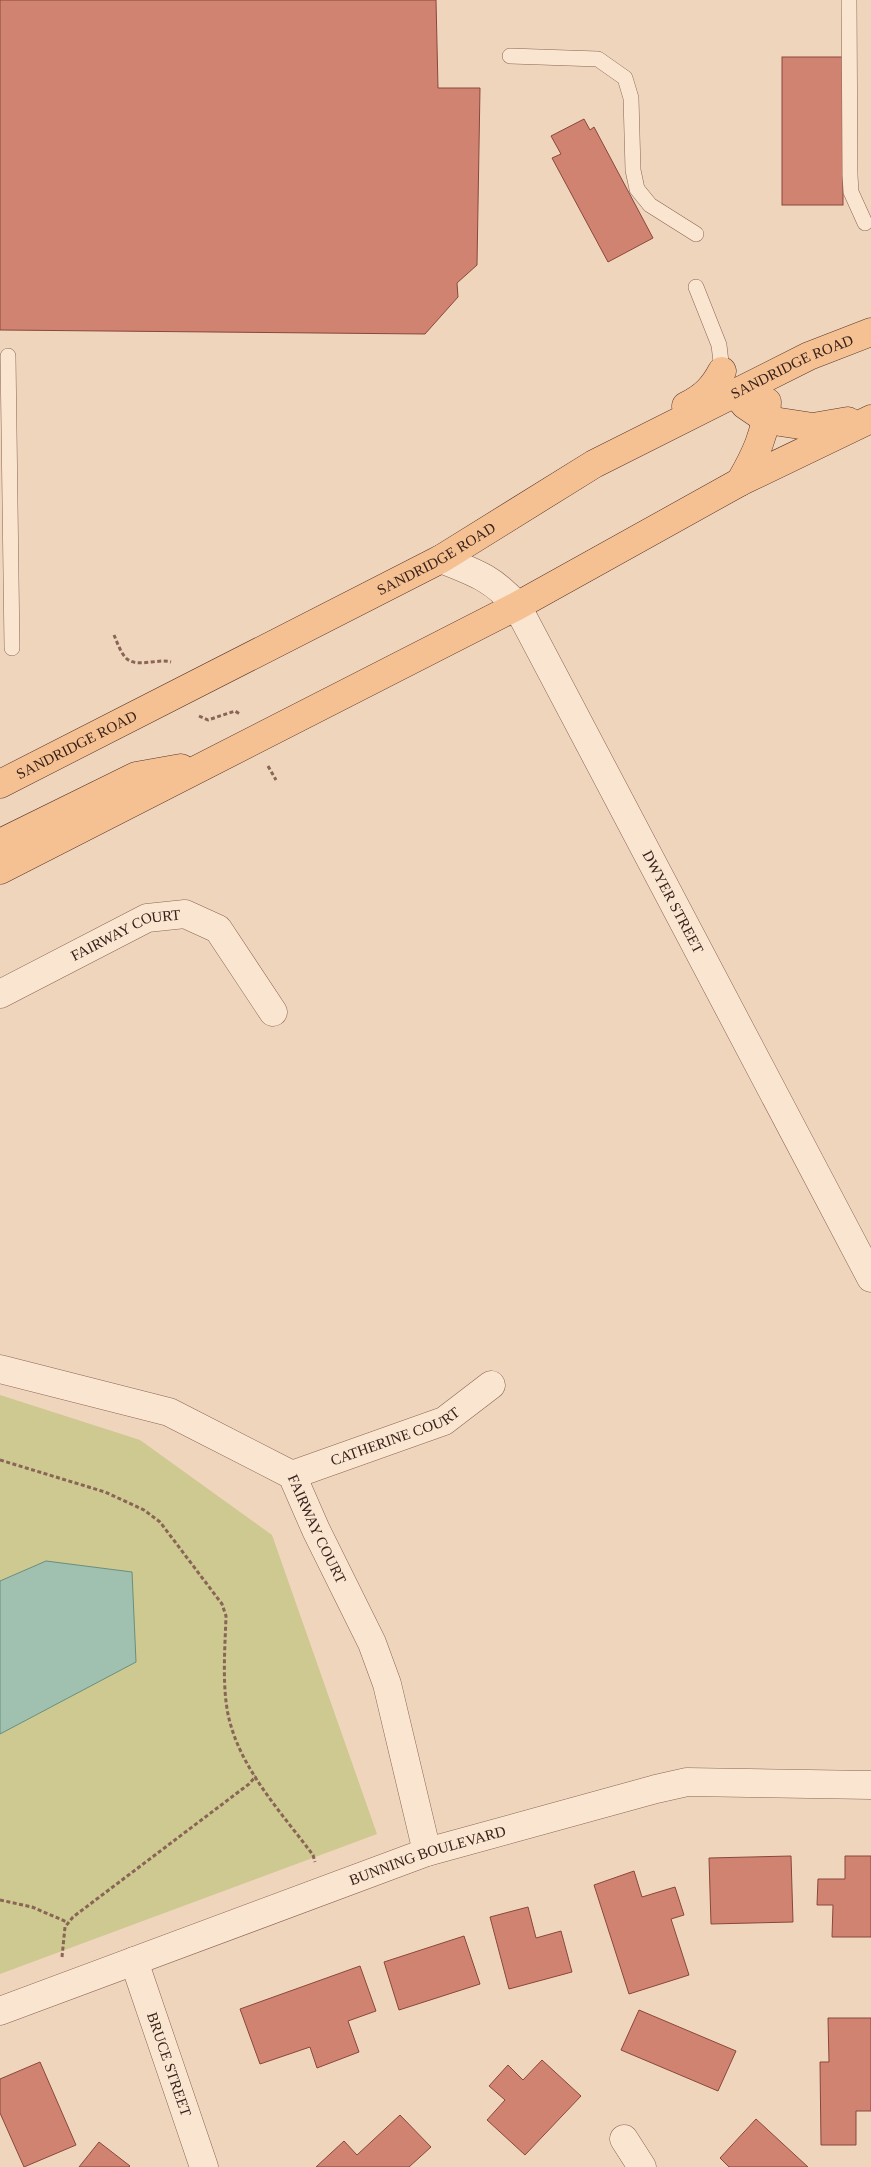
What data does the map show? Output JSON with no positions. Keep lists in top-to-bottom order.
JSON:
{
  "streets": {
    "main road": ["SANDRIDGE ROAD"],
    "street": [
      "DWYER STREET",
      "FAIRWAY COURT",
      "CATHERINE COURT",
      "BUNNING BOULEVARD",
      "BRUCE STREET"
    ]
  },
  "crossings": [
    ["SANDRIDGE ROAD", "DWYER STREET"],
    ["FAIRWAY COURT", "CATHERINE COURT"],
    ["FAIRWAY COURT", "BUNNING BOULEVARD"],
    ["BUNNING BOULEVARD", "BRUCE STREET"]
  ]
}
